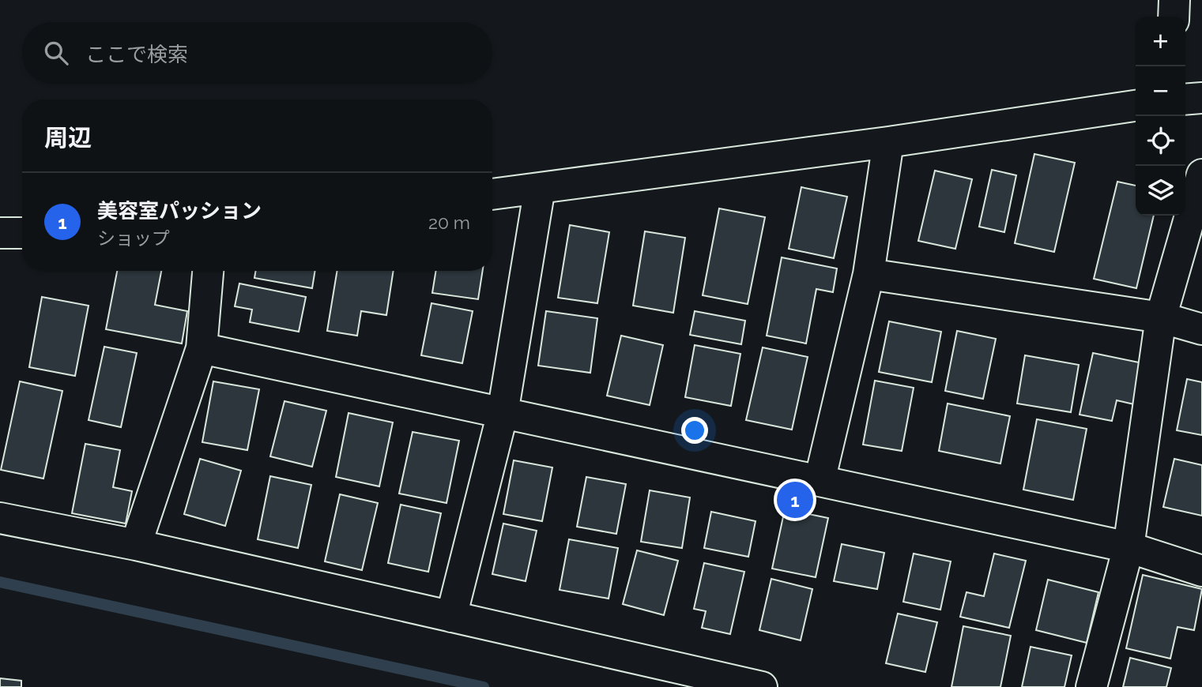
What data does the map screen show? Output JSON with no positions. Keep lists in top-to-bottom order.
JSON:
{
  "page": {
    "map_buttons": ["+", "−"],
    "search": "ここで検索",
    "heading": "周辺",
    "list": [
      {
        "mark": "1",
        "name": "美容室パッション",
        "note": "ショップ",
        "value": "20 m"
      }
    ],
    "pins": "1"
  }
}
